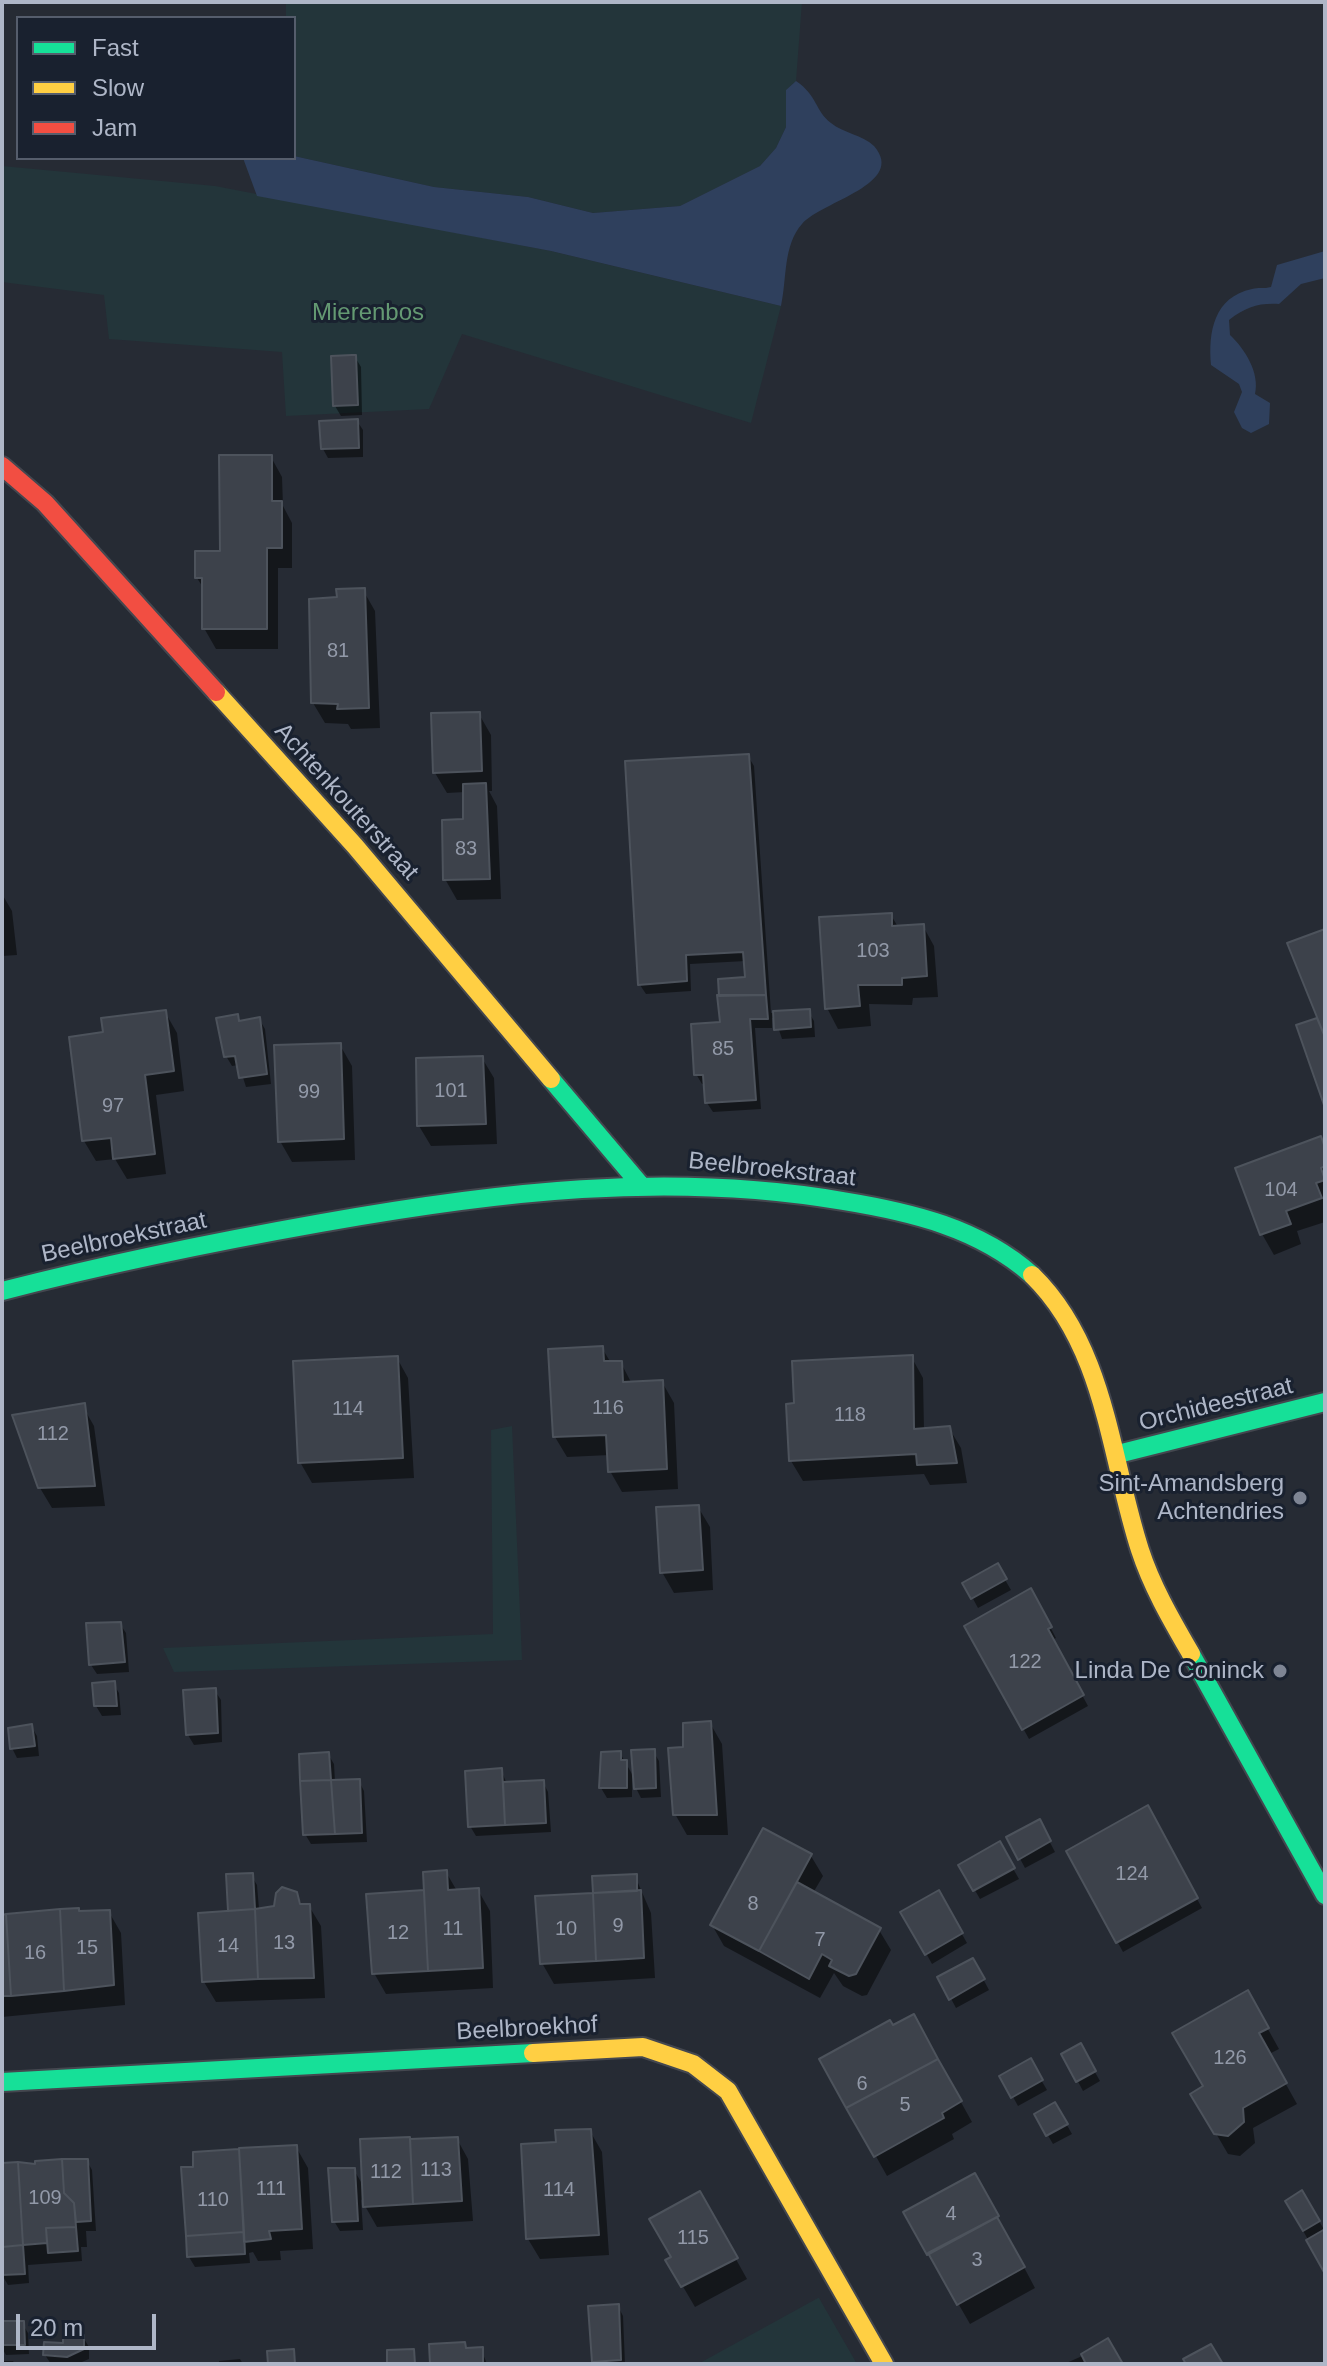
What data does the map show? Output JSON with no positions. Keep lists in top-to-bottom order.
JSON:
{
  "streets": {
    "street": [
      "Achtenkouterstraat",
      "Beelbroekstraat",
      "Orchideestraat",
      "Beelbroekhof"
    ]
  },
  "crossings": [
    ["Achtenkouterstraat", "Beelbroekstraat"],
    ["Beelbroekstraat", "Orchideestraat"]
  ],
  "parks": ["Mierenbos"],
  "places": ["Sint-Amandsberg Achtendries", "Linda De Coninck"],
  "house_numbers": [
    "81",
    "83",
    "103",
    "85",
    "101",
    "99",
    "97",
    "104",
    "116",
    "114",
    "118",
    "112",
    "122",
    "124",
    "8",
    "9",
    "11",
    "10",
    "12",
    "7",
    "13",
    "14",
    "15",
    "16",
    "126",
    "6",
    "5",
    "113",
    "112",
    "111",
    "114",
    "109",
    "110",
    "4",
    "115",
    "3"
  ],
  "legend": ["Fast", "Slow", "Jam"],
  "scale_bar": "20 m"
}
